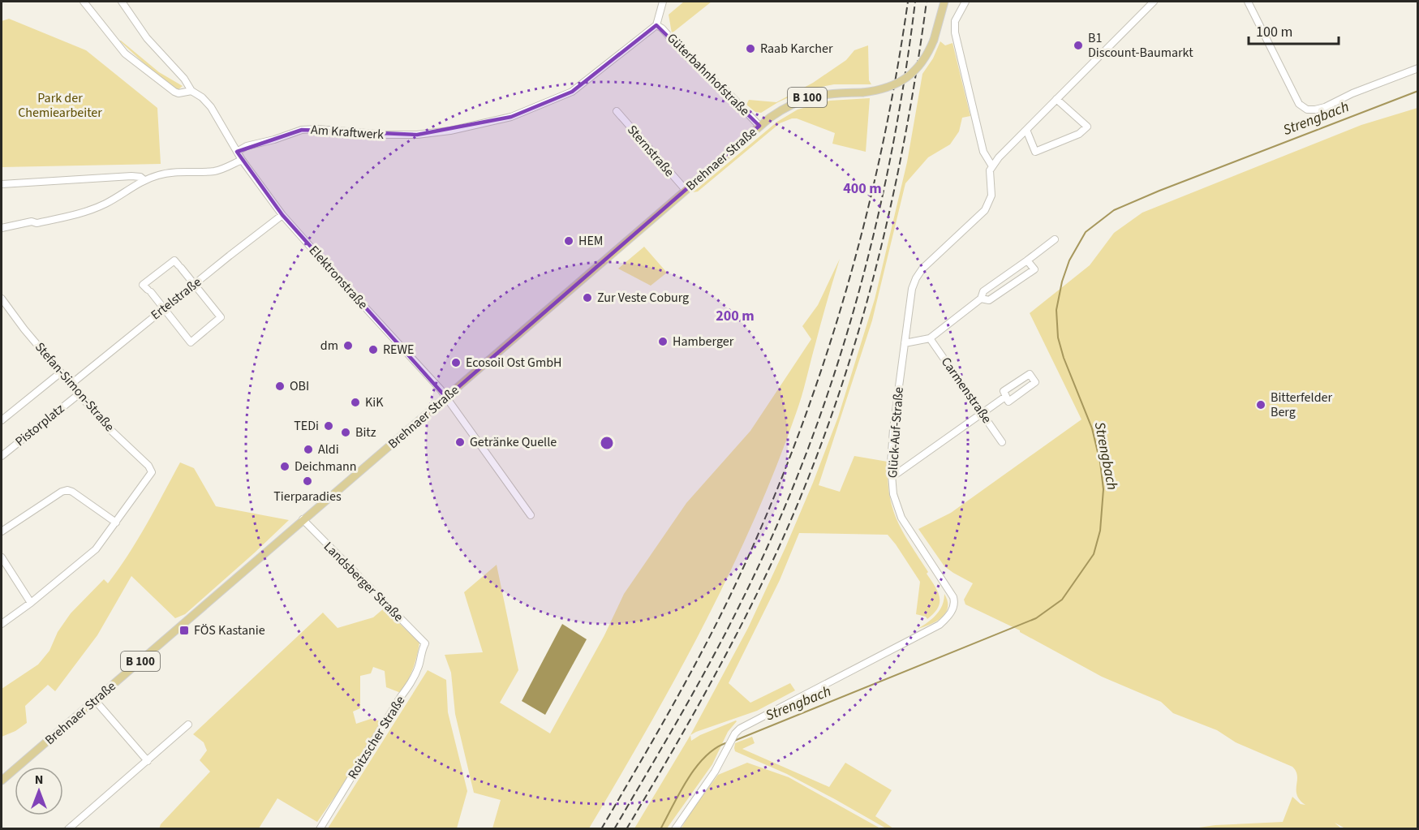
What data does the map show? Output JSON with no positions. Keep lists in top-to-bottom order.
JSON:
{
  "streets": {
    "main road": ["B 100", "Brehnaer Straße"],
    "street": [
      "Güterbahnhofstraße",
      "Am Kraftwerk",
      "Sternstraße",
      "Elektronstraße",
      "Ertelstraße",
      "Stefan-Simon-Straße",
      "Carmenstraße",
      "Pistorplatz",
      "Glück-Auf-Straße",
      "Landsberger Straße",
      "Roitzscher Straße"
    ]
  },
  "crossings": [
    ["Güterbahnhofstraße", "Am Kraftwerk"],
    ["Güterbahnhofstraße", "Brehnaer Straße"],
    ["Am Kraftwerk", "Elektronstraße"],
    ["Sternstraße", "Brehnaer Straße"],
    ["Brehnaer Straße", "Elektronstraße"],
    ["Brehnaer Straße", "Landsberger Straße"],
    ["Elektronstraße", "Ertelstraße"],
    ["Ertelstraße", "Stefan-Simon-Straße"],
    ["Stefan-Simon-Straße", "Pistorplatz"],
    ["Landsberger Straße", "Roitzscher Straße"]
  ],
  "water": ["Strengbach"],
  "parks": ["Park der Chemiearbeiter"],
  "places": {
    "other": [
      "B1 Discount-Baumarkt",
      "Raab Karcher",
      "HEM",
      "Zur Veste Coburg",
      "Hamberger",
      "dm",
      "REWE",
      "Ecosoil Ost GmbH",
      "OBI",
      "KiK",
      "Bitterfelder Berg",
      "TEDi",
      "Bitz",
      "Getränke Quelle",
      "Aldi",
      "Deichmann",
      "Tierparadies"
    ],
    "transit": ["FÖS Kastanie"]
  },
  "scale_bar": "100 m",
  "north": "top",
  "rings": ["400 m", "200 m"]
}
